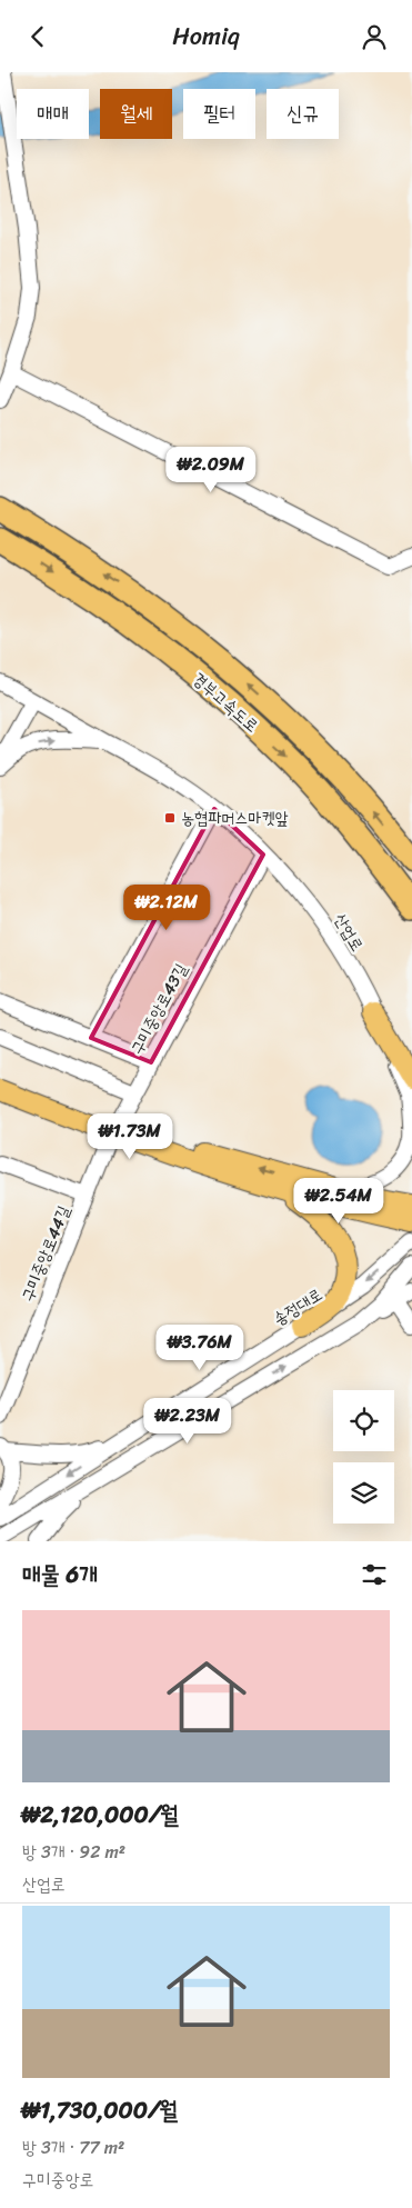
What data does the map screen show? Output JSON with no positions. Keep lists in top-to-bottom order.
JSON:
{
  "streets": {
    "highway": ["경부고속도로"],
    "street": [
      "산업로",
      "구미중앙로43길",
      "구미중앙로44길",
      "송정대로"
    ]
  },
  "crossings": [
    ["산업로", "구미중앙로43길"],
    ["구미중앙로43길", "구미중앙로44길"]
  ],
  "places": {
    "transit": ["농협파머스마켓앞"]
  },
  "page": {
    "header": "Homiq",
    "chip": [
      "매매",
      "월세",
      "필터",
      "신규"
    ],
    "price": [
      "₩2.09M",
      "₩2.12M",
      "₩1.73M",
      "₩2.54M",
      "₩3.76M",
      "₩2.23M"
    ],
    "heading": "매물 6개",
    "list": [
      {
        "name": "₩2,120,000/월",
        "note": "방 3개 · 92 m² · 산업로"
      },
      {
        "name": "₩1,730,000/월",
        "note": "방 3개 · 77 m² · 구미중앙로"
      }
    ]
  }
}
